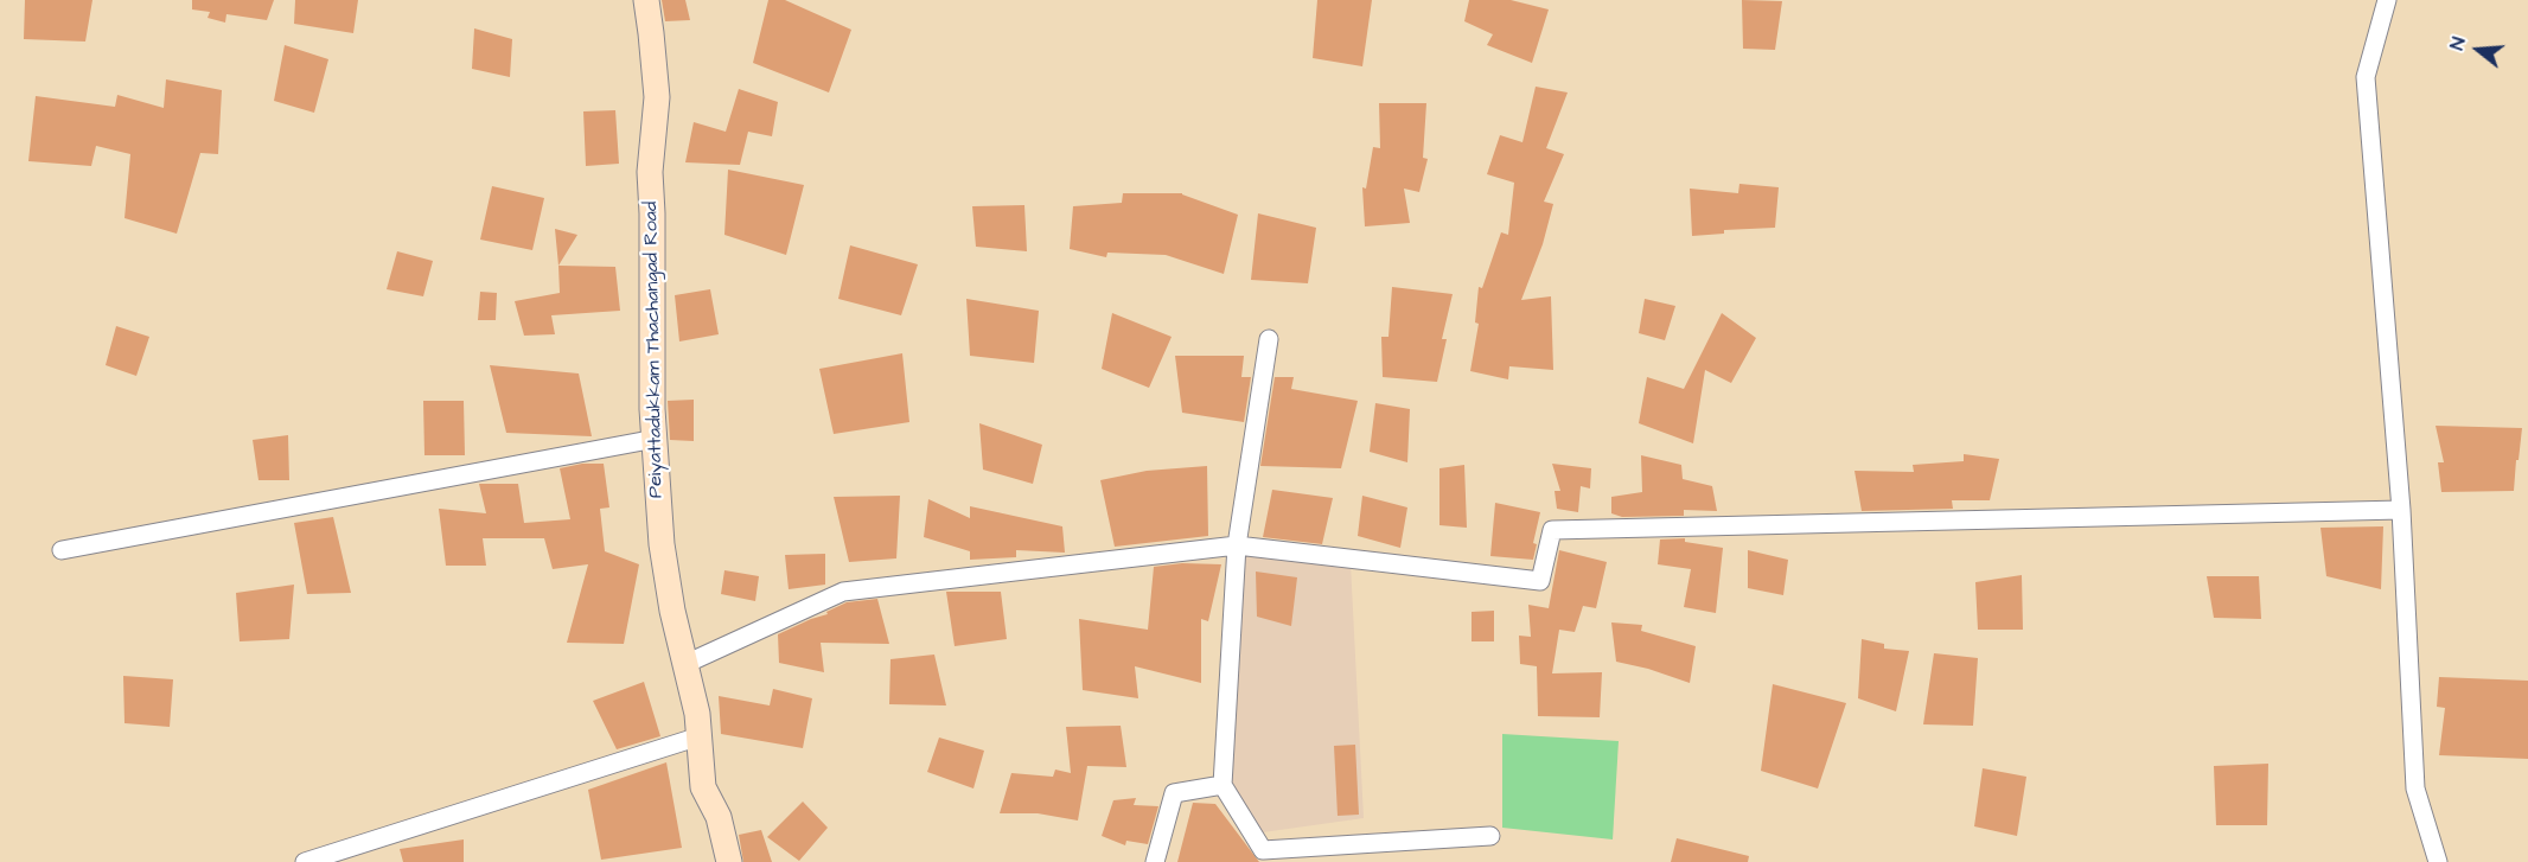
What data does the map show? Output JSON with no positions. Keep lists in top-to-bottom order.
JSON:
{
  "streets": {
    "main road": ["Peiyattadukkam Thachangad Road"]
  },
  "north": "left"
}
